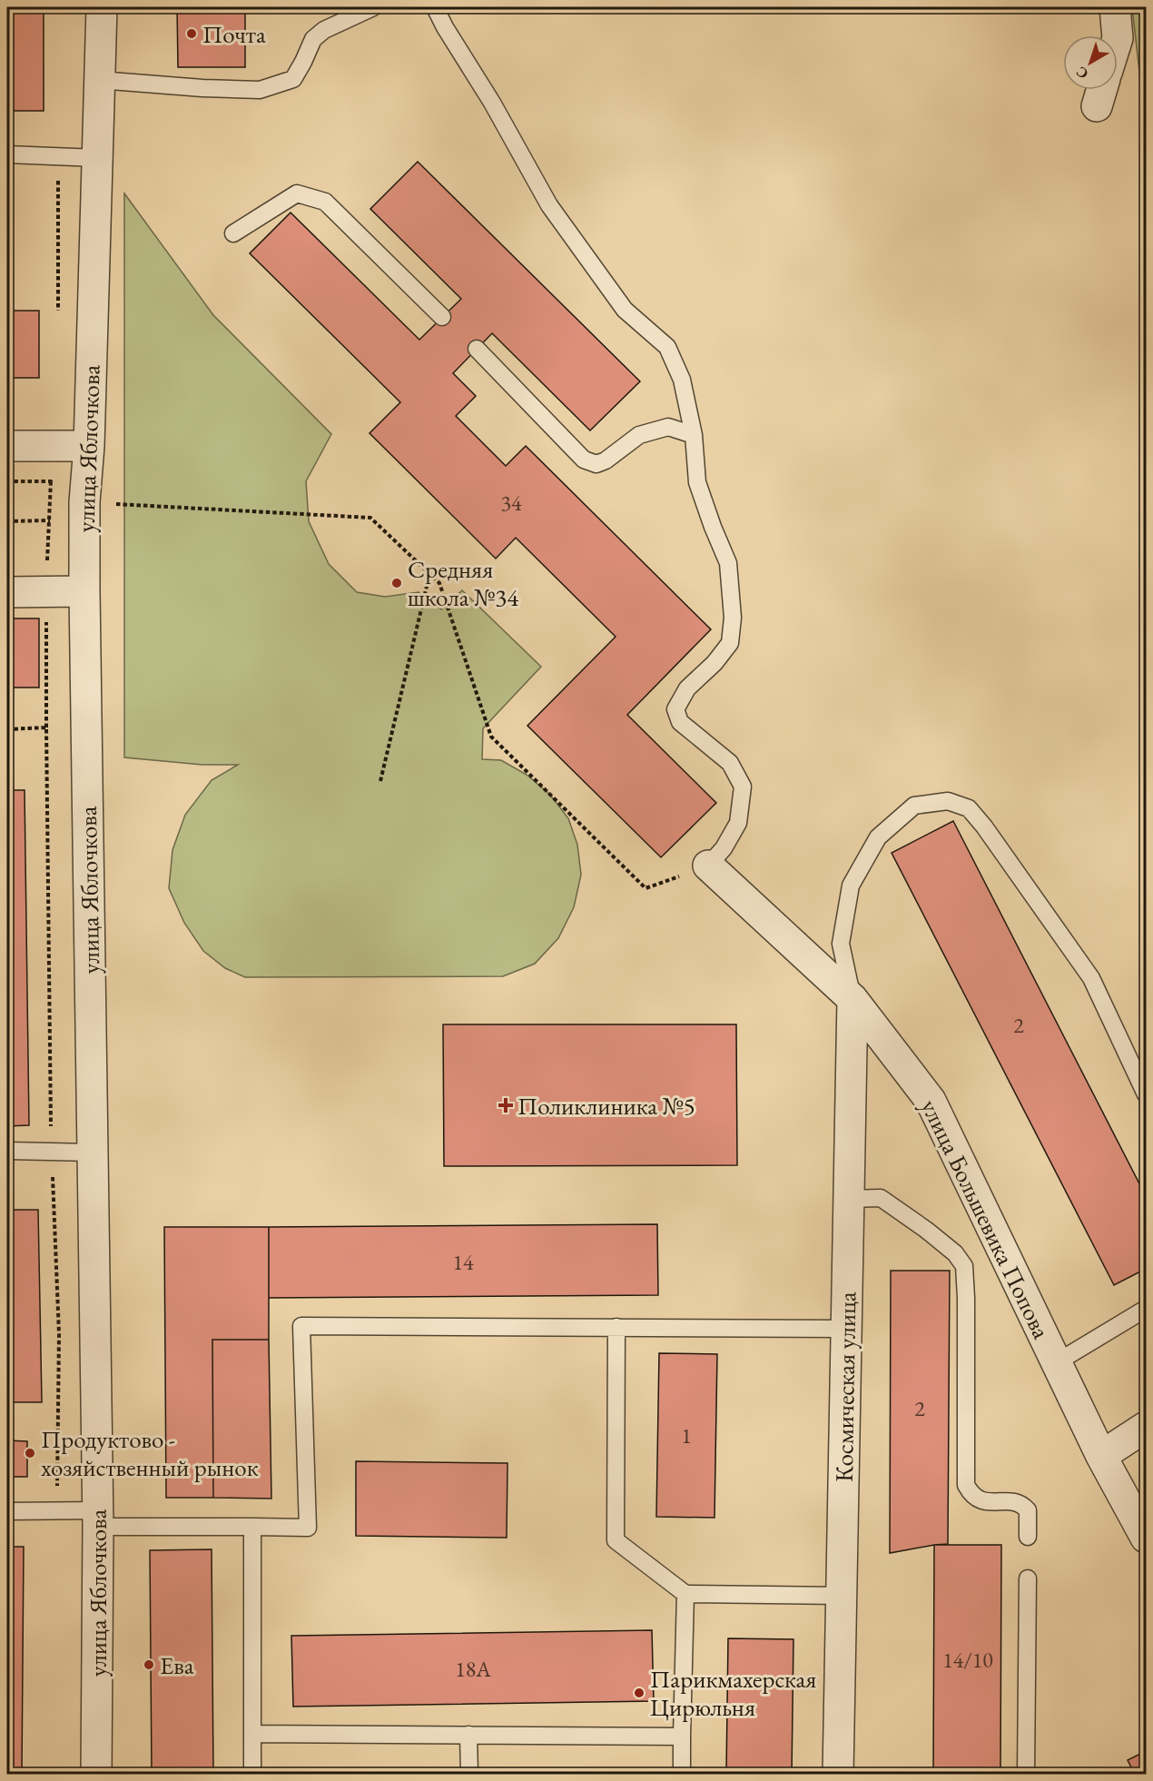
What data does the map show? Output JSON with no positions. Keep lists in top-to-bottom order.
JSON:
{
  "streets": {
    "street": ["улица Яблочкова", "улица Большевика Попова", "Космическая улица"]
  },
  "crossings": [
    ["улица Большевика Попова", "Космическая улица"]
  ],
  "places": {
    "other": [
      "Почта",
      "Средняя школа №34",
      "Продуктово - хозяйственный рынок",
      "Ева",
      "Парикмахерская Цирюльня"
    ],
    "health": ["Поликлиника №5"]
  },
  "house_numbers": [
    "34",
    "2",
    "14",
    "2",
    "1",
    "14/10",
    "18А"
  ],
  "north": "bottom left"
}
